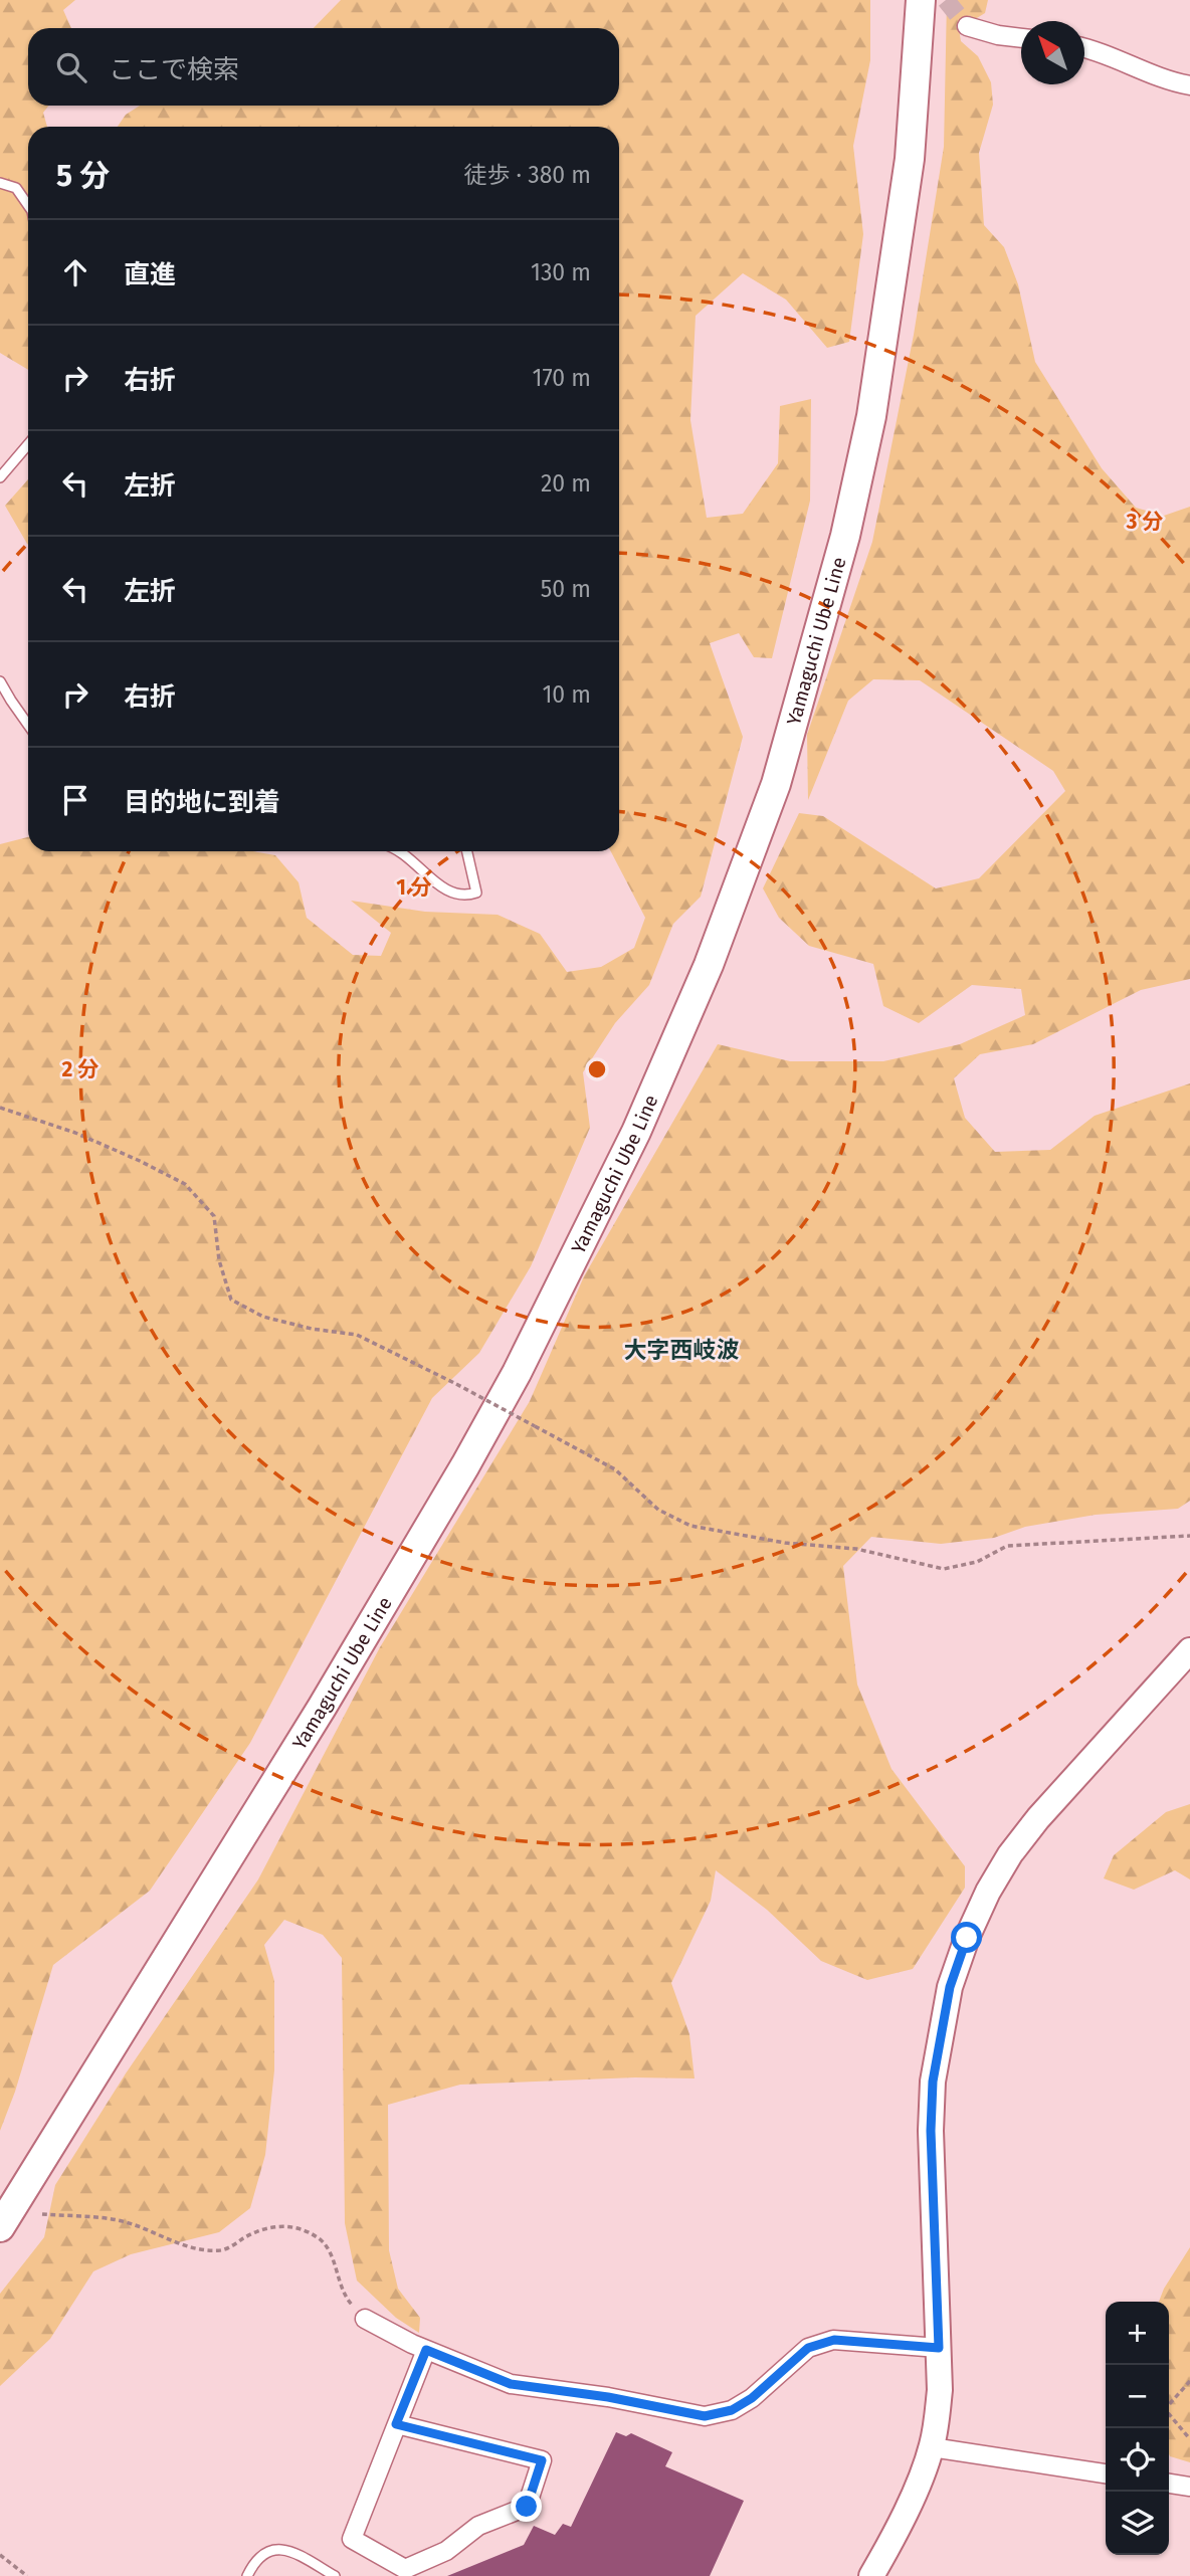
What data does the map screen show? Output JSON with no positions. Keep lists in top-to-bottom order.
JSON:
{
  "streets": {
    "main road": ["Yamaguchi Ube Line"]
  },
  "districts": ["大字西岐波"],
  "north": "top left",
  "page": {
    "search": "ここで検索",
    "heading": ["5 分", "徒歩 · 380 m"],
    "list": [
      ["直進", "130 m"],
      ["右折", "170 m"],
      ["左折", "20 m"],
      ["左折", "50 m"],
      ["右折", "10 m"],
      "目的地に到着"
    ],
    "map_buttons": ["+", "−"]
  },
  "rings": ["3 分", "1 分", "2 分"]
}
